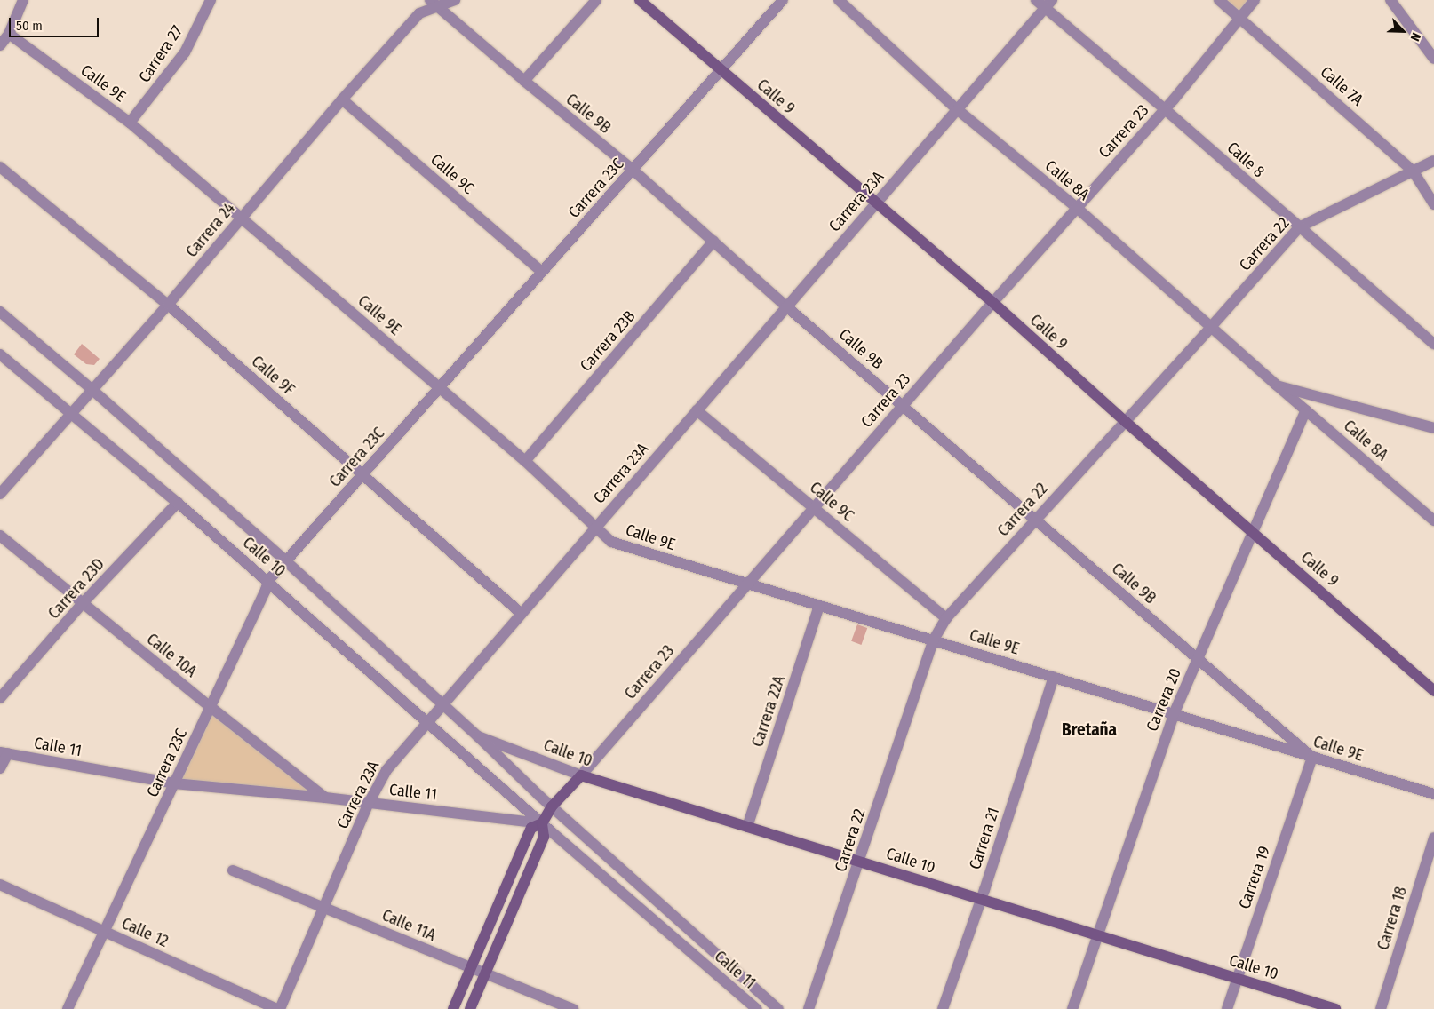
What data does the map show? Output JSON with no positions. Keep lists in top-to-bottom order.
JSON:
{
  "streets": {
    "main road": ["Calle 9", "Carrera 23", "Calle 10"],
    "street": [
      "Carrera 27",
      "Calle 9E",
      "Calle 7A",
      "Calle 9B",
      "Calle 8",
      "Calle 9C",
      "Calle 8A",
      "Carrera 23C",
      "Carrera 23A",
      "Carrera 24",
      "Carrera 22",
      "Carrera 23B",
      "Calle 9F",
      "Carrera 23D",
      "Calle 10A",
      "Carrera 20",
      "Carrera 22A",
      "Calle 11",
      "Carrera 21",
      "Carrera 19",
      "Carrera 18",
      "Calle 11A",
      "Calle 12"
    ]
  },
  "crossings": [
    ["Carrera 27", "Calle 9E"],
    ["Calle 9E", "Calle 9B"],
    ["Calle 9E", "Carrera 23"],
    ["Calle 9E", "Carrera 23C"],
    ["Calle 9E", "Carrera 23A"],
    ["Calle 9E", "Carrera 24"],
    ["Calle 9E", "Carrera 22"],
    ["Calle 9E", "Carrera 23B"],
    ["Calle 9E", "Carrera 20"],
    ["Calle 9E", "Carrera 22A"],
    ["Calle 9E", "Carrera 21"],
    ["Calle 9E", "Carrera 19"],
    ["Calle 7A", "Carrera 23"],
    ["Calle 7A", "Carrera 22"],
    ["Calle 9", "Carrera 23"],
    ["Calle 9", "Carrera 23C"],
    ["Calle 9", "Carrera 23A"],
    ["Calle 9", "Carrera 22"],
    ["Calle 9", "Carrera 20"],
    ["Calle 9B", "Carrera 23"],
    ["Calle 9B", "Carrera 23C"],
    ["Calle 9B", "Carrera 23A"],
    ["Calle 9B", "Carrera 24"],
    ["Calle 9B", "Carrera 22"],
    ["Calle 9B", "Carrera 23B"],
    ["Calle 9B", "Carrera 20"],
    ["Calle 9B", "Carrera 19"],
    ["Carrera 23", "Calle 8"],
    ["Carrera 23", "Calle 9C"],
    ["Carrera 23", "Calle 8A"],
    ["Carrera 23", "Calle 10"],
    ["Carrera 23", "Calle 11"],
    ["Carrera 23", "Calle 11A"],
    ["Calle 8", "Carrera 23A"],
    ["Calle 8", "Carrera 22"],
    ["Calle 9C", "Carrera 23C"],
    ["Calle 9C", "Carrera 23A"],
    ["Calle 9C", "Carrera 24"],
    ["Calle 9C", "Carrera 22"],
    ["Calle 8A", "Carrera 23A"],
    ["Calle 8A", "Carrera 22"],
    ["Calle 8A", "Carrera 20"],
    ["Carrera 23C", "Calle 9F"],
    ["Carrera 23C", "Calle 10"],
    ["Carrera 23C", "Calle 10A"],
    ["Carrera 23C", "Calle 11"],
    ["Carrera 23C", "Calle 12"],
    ["Carrera 23A", "Calle 9F"],
    ["Carrera 23A", "Calle 10"],
    ["Carrera 23A", "Calle 11"],
    ["Carrera 23A", "Calle 11A"],
    ["Carrera 24", "Calle 9F"],
    ["Carrera 24", "Calle 10"],
    ["Carrera 22", "Calle 10"],
    ["Calle 10", "Carrera 23D"],
    ["Calle 10", "Carrera 20"],
    ["Calle 10", "Carrera 22A"],
    ["Calle 10", "Calle 11"],
    ["Calle 10", "Carrera 21"],
    ["Calle 10", "Carrera 19"],
    ["Carrera 23D", "Calle 10A"],
    ["Calle 10A", "Calle 11"]
  ],
  "districts": ["Bretaña"],
  "scale_bar": "50 m",
  "north": "bottom right"
}
